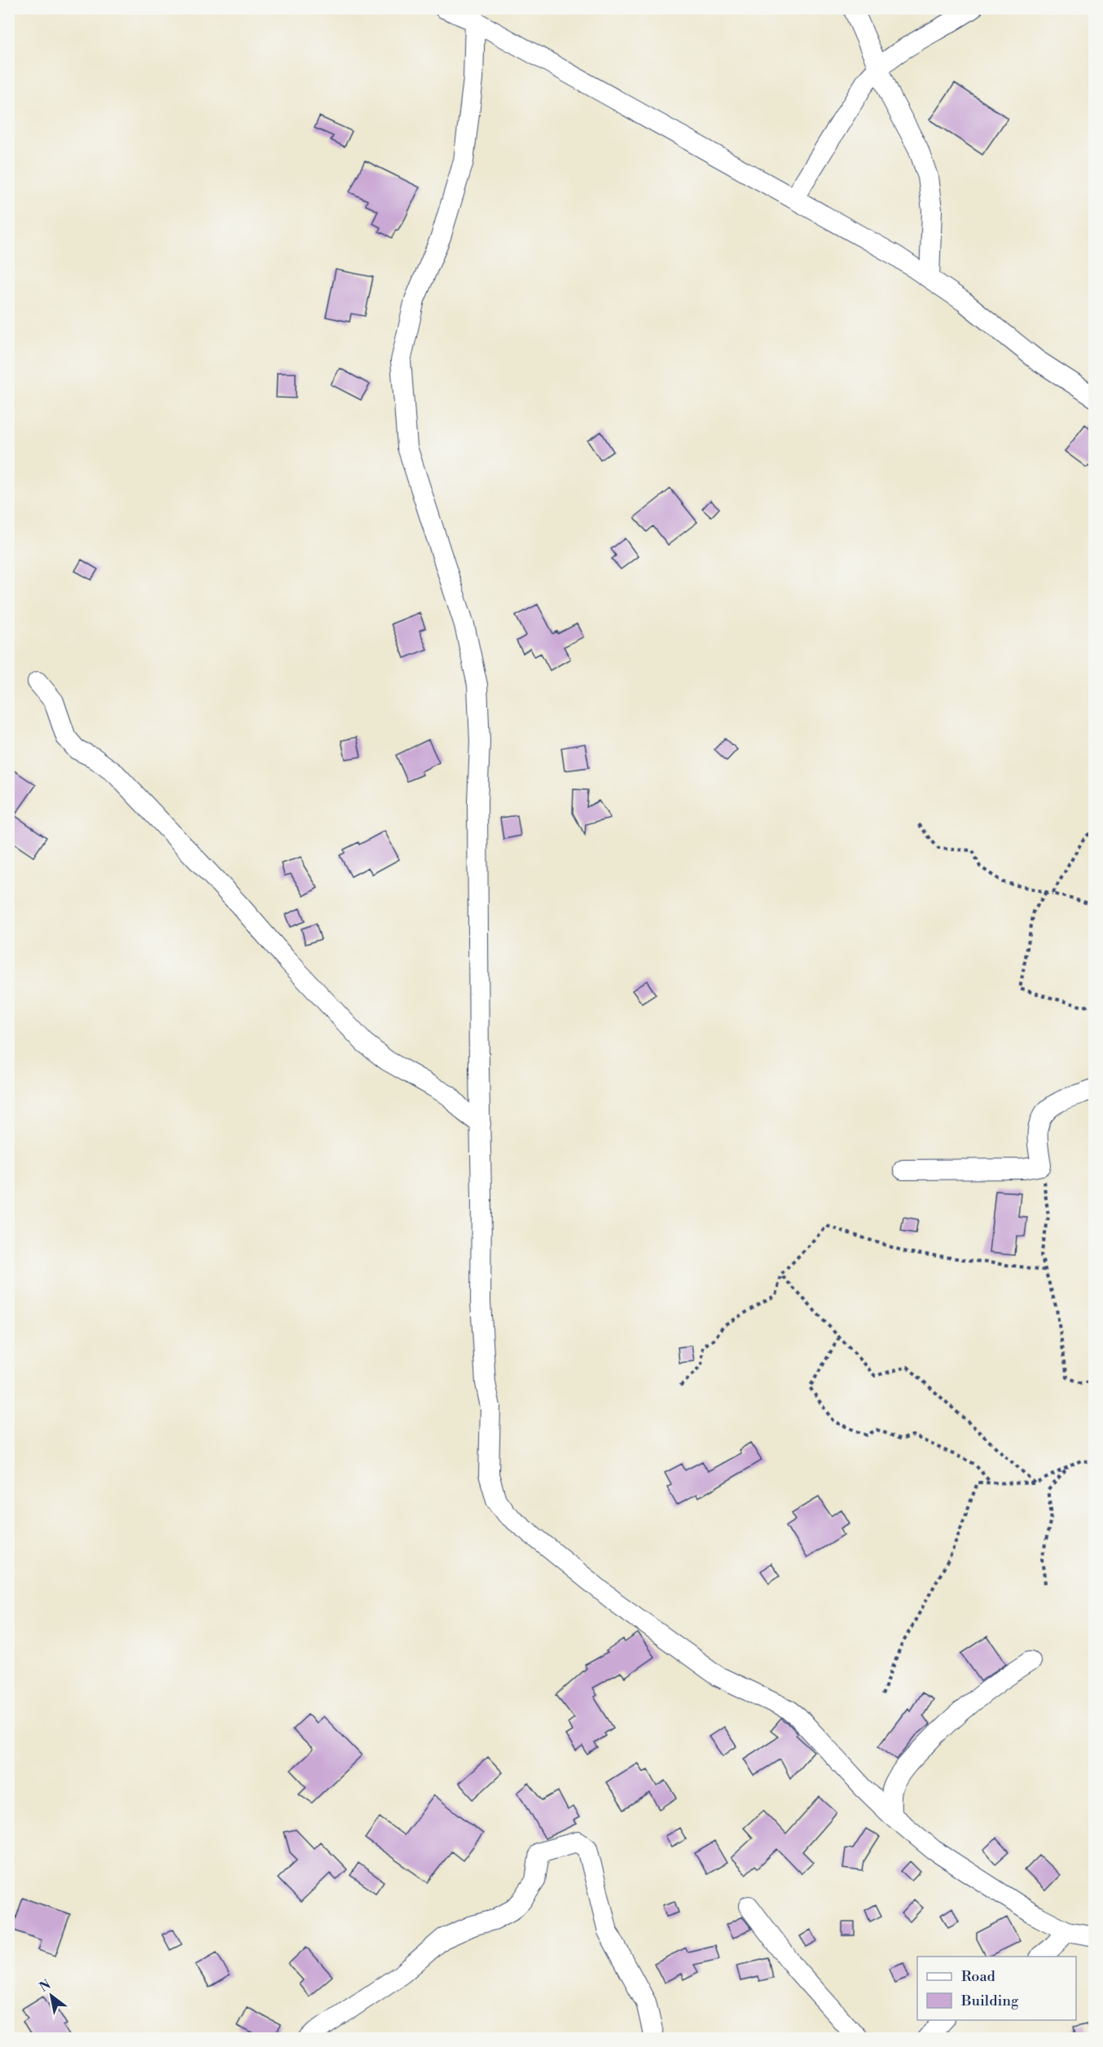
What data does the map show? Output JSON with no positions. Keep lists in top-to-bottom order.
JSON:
{
  "legend": ["Road", "Building"],
  "north": "top left"
}
